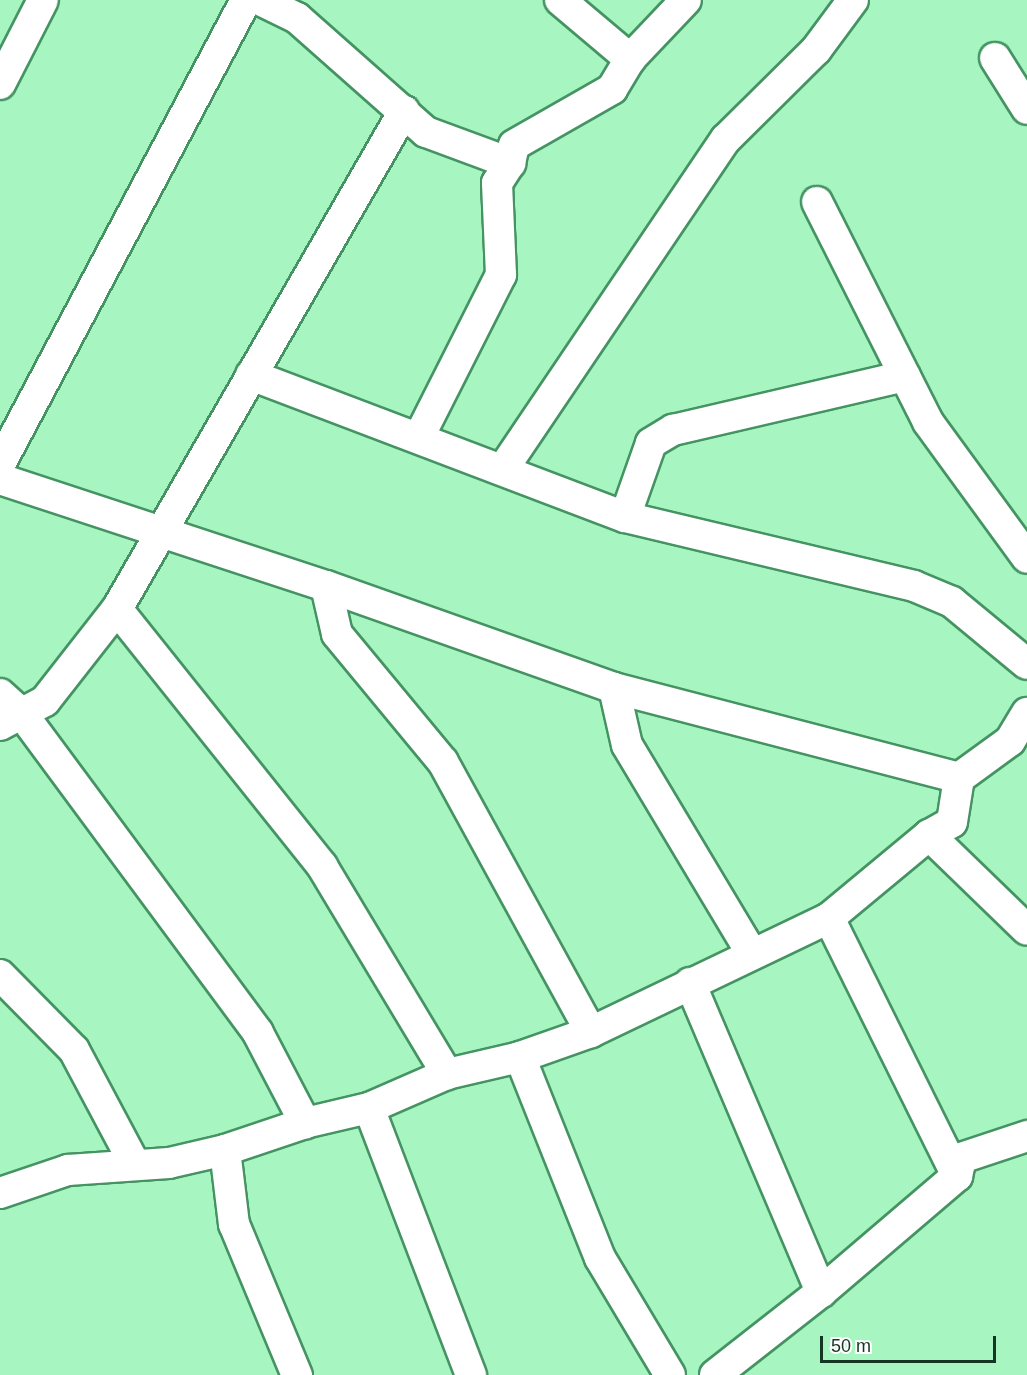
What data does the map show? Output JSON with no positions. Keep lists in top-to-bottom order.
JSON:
{
  "scale_bar": "50 m"
}
